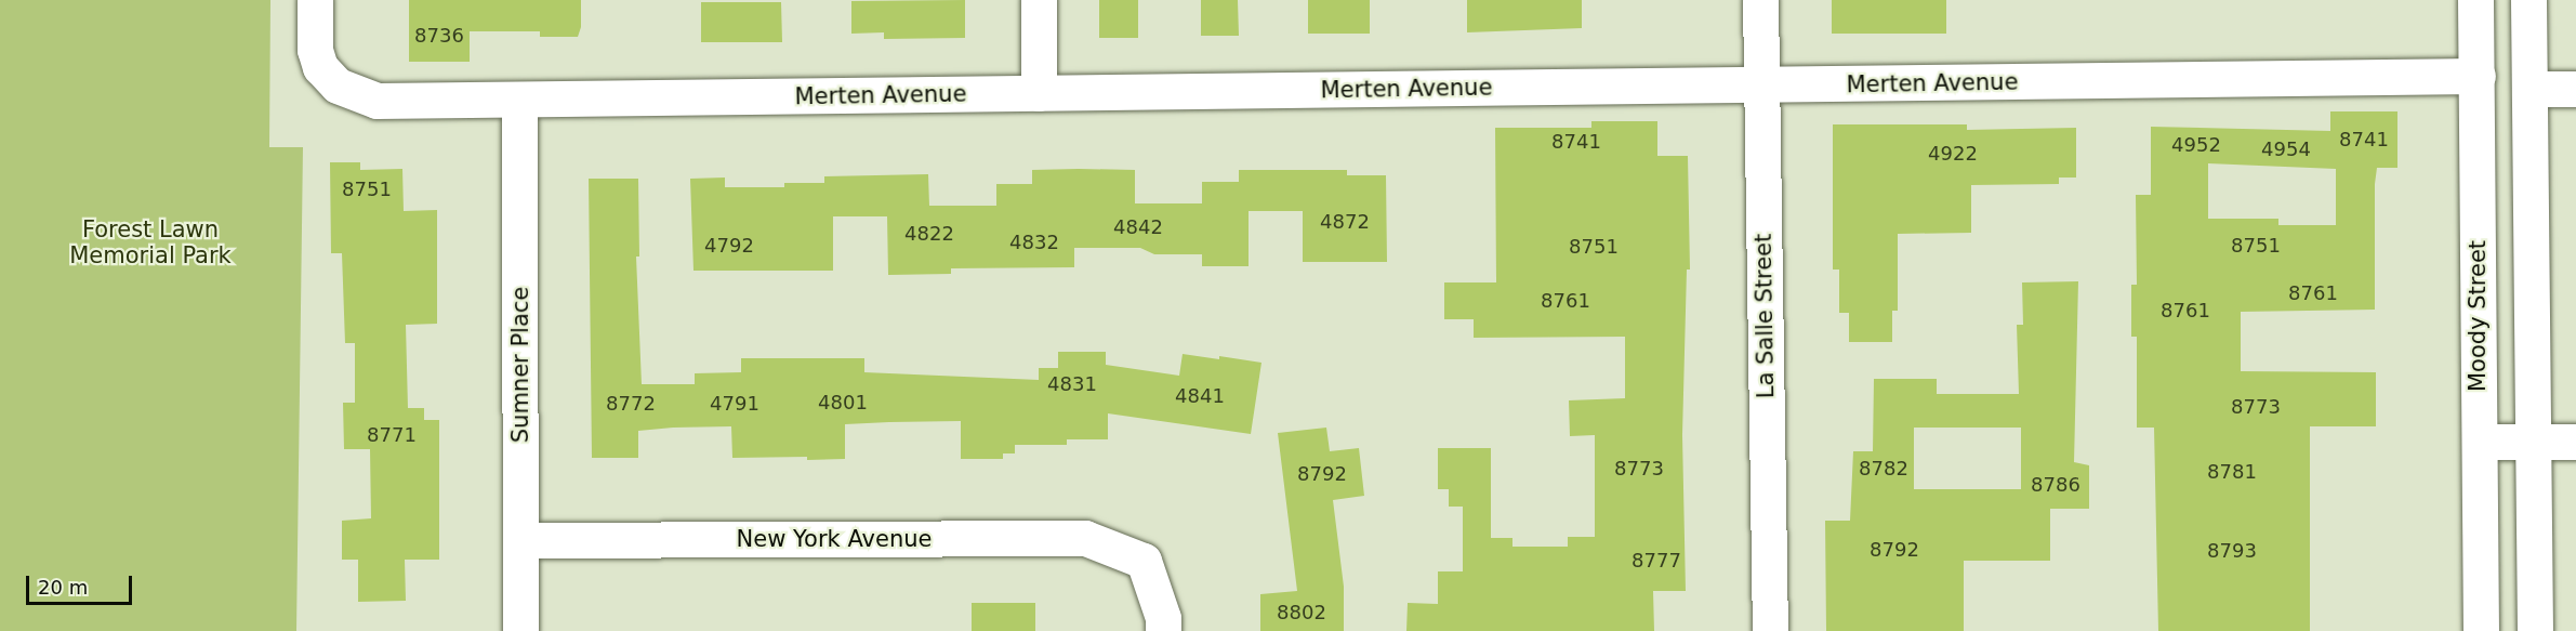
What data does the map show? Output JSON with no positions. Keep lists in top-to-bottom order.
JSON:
{
  "streets": {
    "street": [
      "Merten Avenue",
      "La Salle Street",
      "Moody Street",
      "Sumner Place",
      "New York Avenue"
    ]
  },
  "crossings": [
    ["Merten Avenue", "La Salle Street"],
    ["Merten Avenue", "Moody Street"],
    ["Merten Avenue", "Sumner Place"],
    ["Sumner Place", "New York Avenue"]
  ],
  "parks": ["Forest Lawn Memorial Park"],
  "house_numbers": [
    "8736",
    "8741",
    "8741",
    "4952",
    "4954",
    "4922",
    "8751",
    "4872",
    "4842",
    "4822",
    "4832",
    "4792",
    "8751",
    "8751",
    "8761",
    "8761",
    "8761",
    "4831",
    "4841",
    "4801",
    "8772",
    "4791",
    "8773",
    "8771",
    "8773",
    "8782",
    "8781",
    "8792",
    "8786",
    "8792",
    "8793",
    "8777",
    "8802"
  ],
  "scale_bar": "20 m"
}
